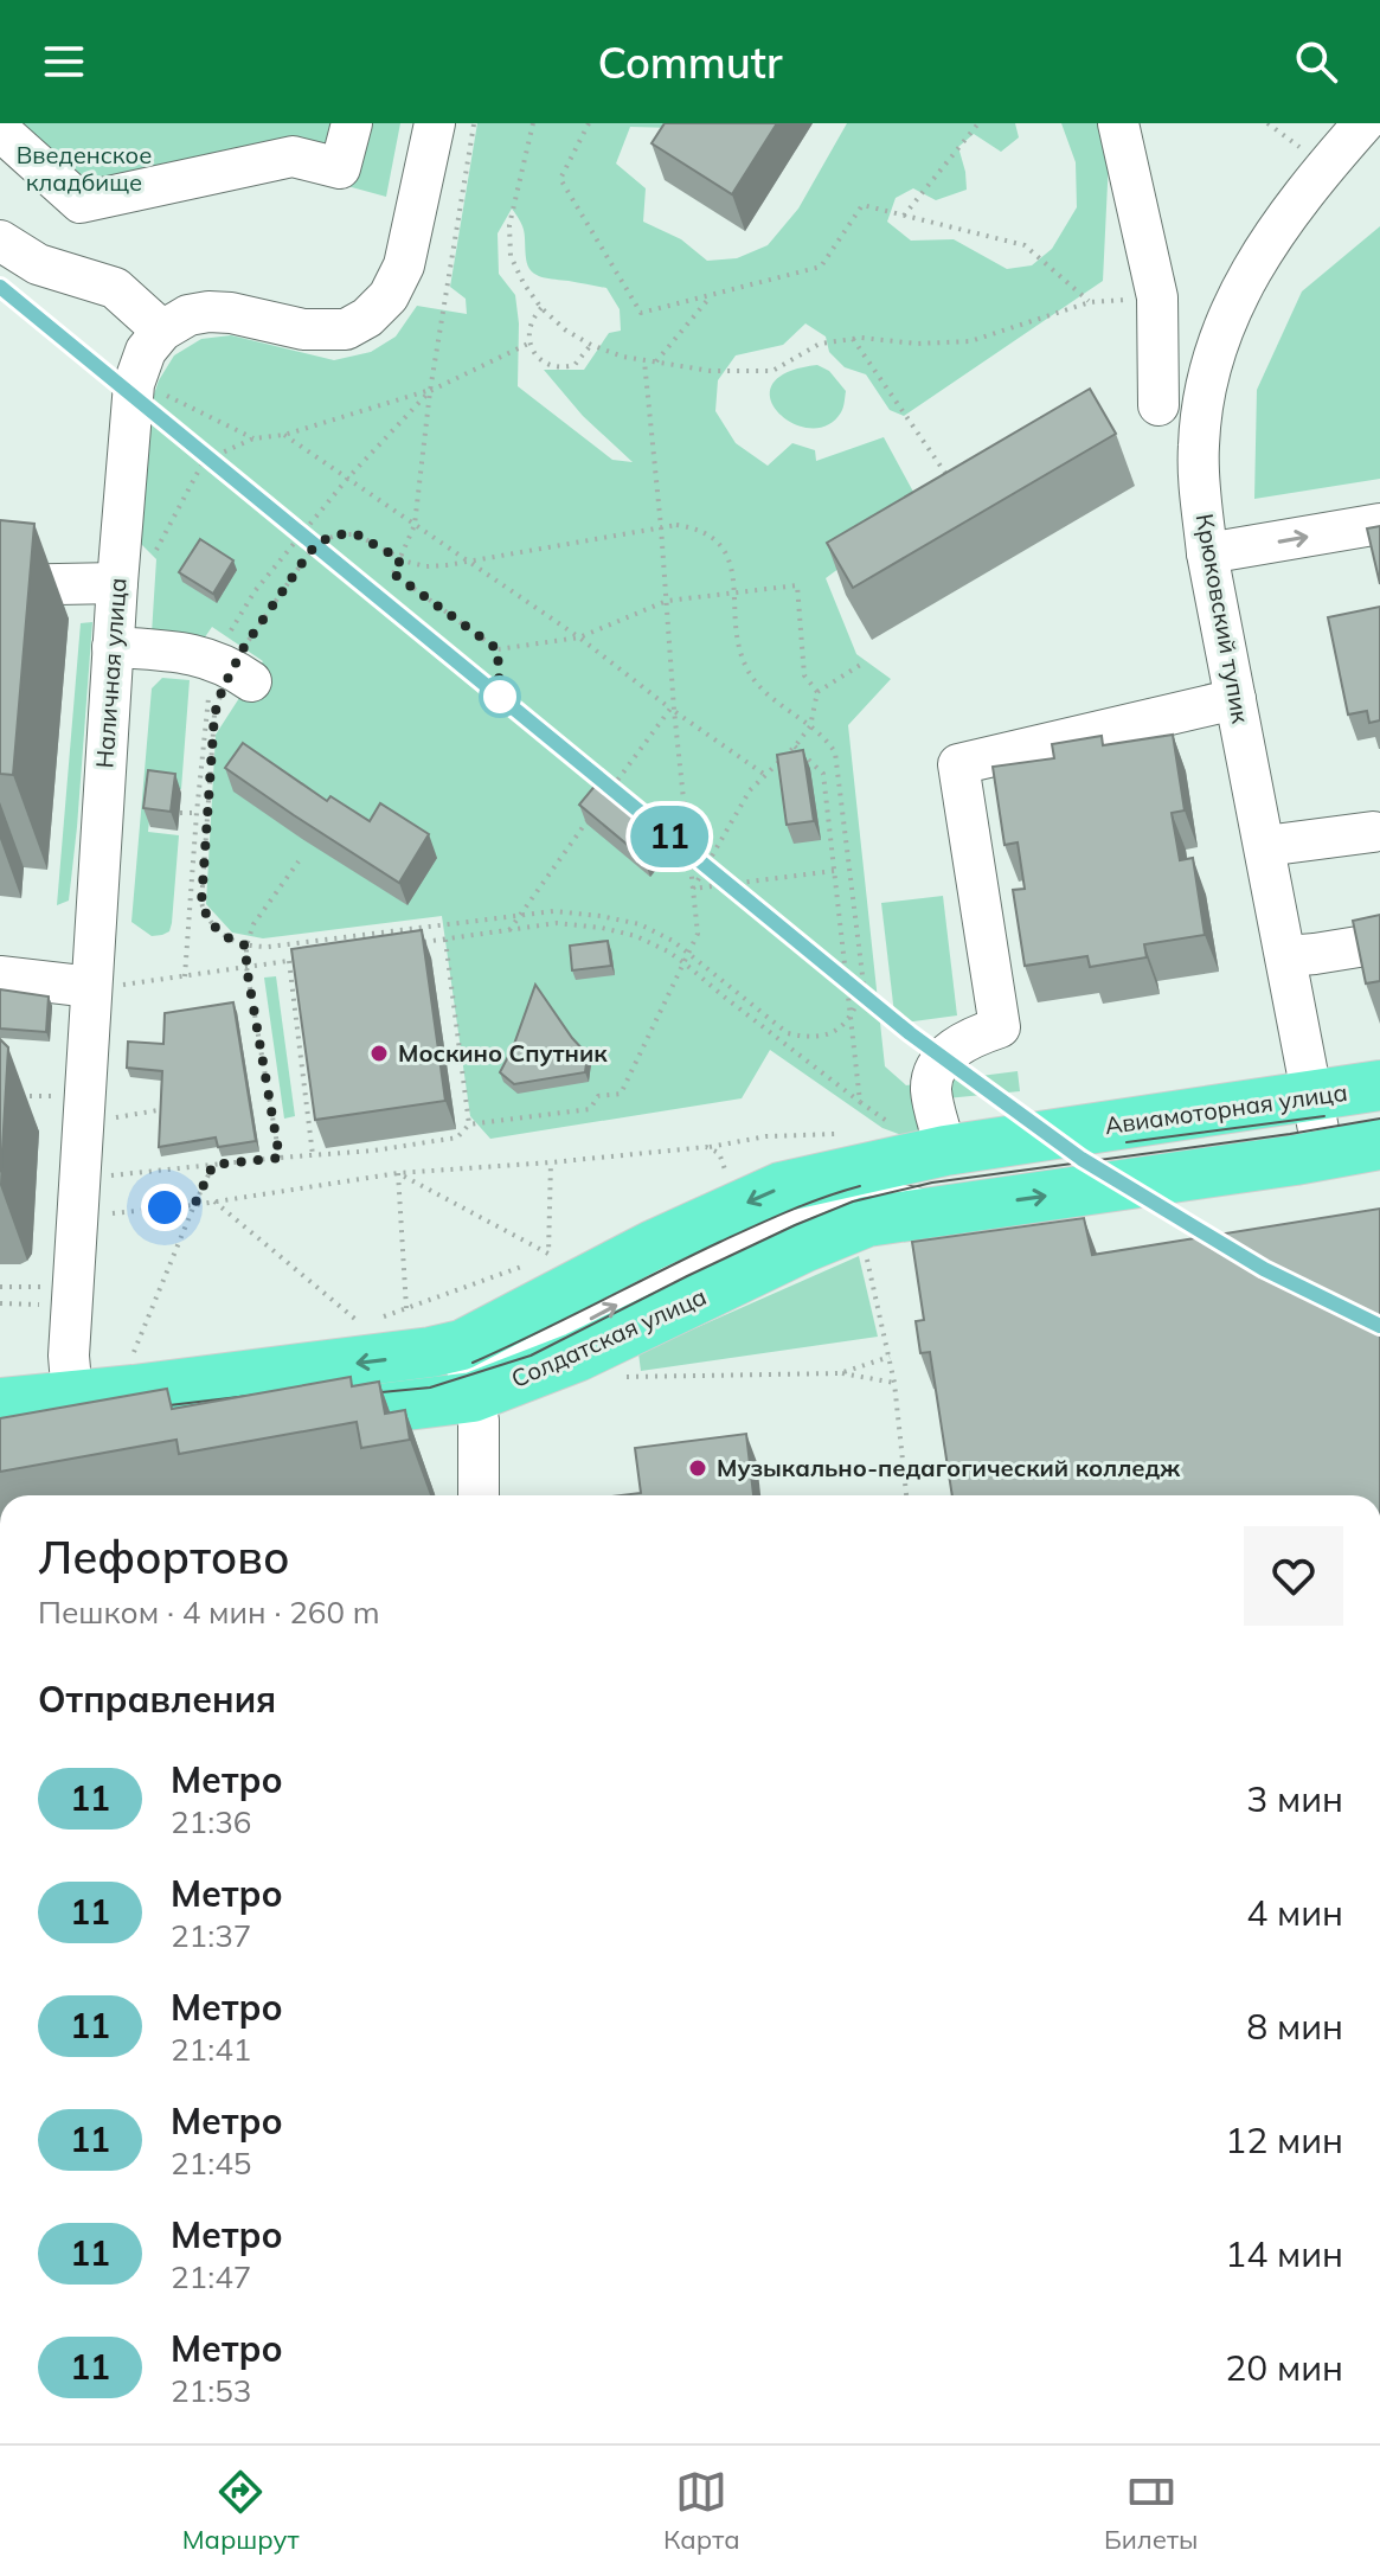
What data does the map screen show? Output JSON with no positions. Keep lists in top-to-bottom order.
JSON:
{
  "streets": {
    "main road": ["Авиамоторная улица", "Солдатская улица"],
    "street": ["Крюковский тупик", "Наличная улица"]
  },
  "crossings": [
    ["Крюковский тупик", "Авиамоторная улица"]
  ],
  "parks": ["Введенское кладбище"],
  "places": ["Москино Спутник", "Музыкально-педагогический колледж"],
  "lines": ["metro line 11"],
  "page": {
    "header": "Commutr",
    "on_map": "11",
    "heading": [
      ["Лефортово", "Пешком · 4 мин · 260 m"],
      "Отправления"
    ],
    "list": [
      {
        "mark": "11",
        "name": "Метро",
        "note": "21:36",
        "value": "3 мин"
      },
      {
        "mark": "11",
        "name": "Метро",
        "note": "21:37",
        "value": "4 мин"
      },
      {
        "mark": "11",
        "name": "Метро",
        "note": "21:41",
        "value": "8 мин"
      },
      {
        "mark": "11",
        "name": "Метро",
        "note": "21:45",
        "value": "12 мин"
      },
      {
        "mark": "11",
        "name": "Метро",
        "note": "21:47",
        "value": "14 мин"
      },
      {
        "mark": "11",
        "name": "Метро",
        "note": "21:53",
        "value": "20 мин"
      }
    ],
    "tabs": ["Маршрут", "Карта", "Билеты"]
  }
}
